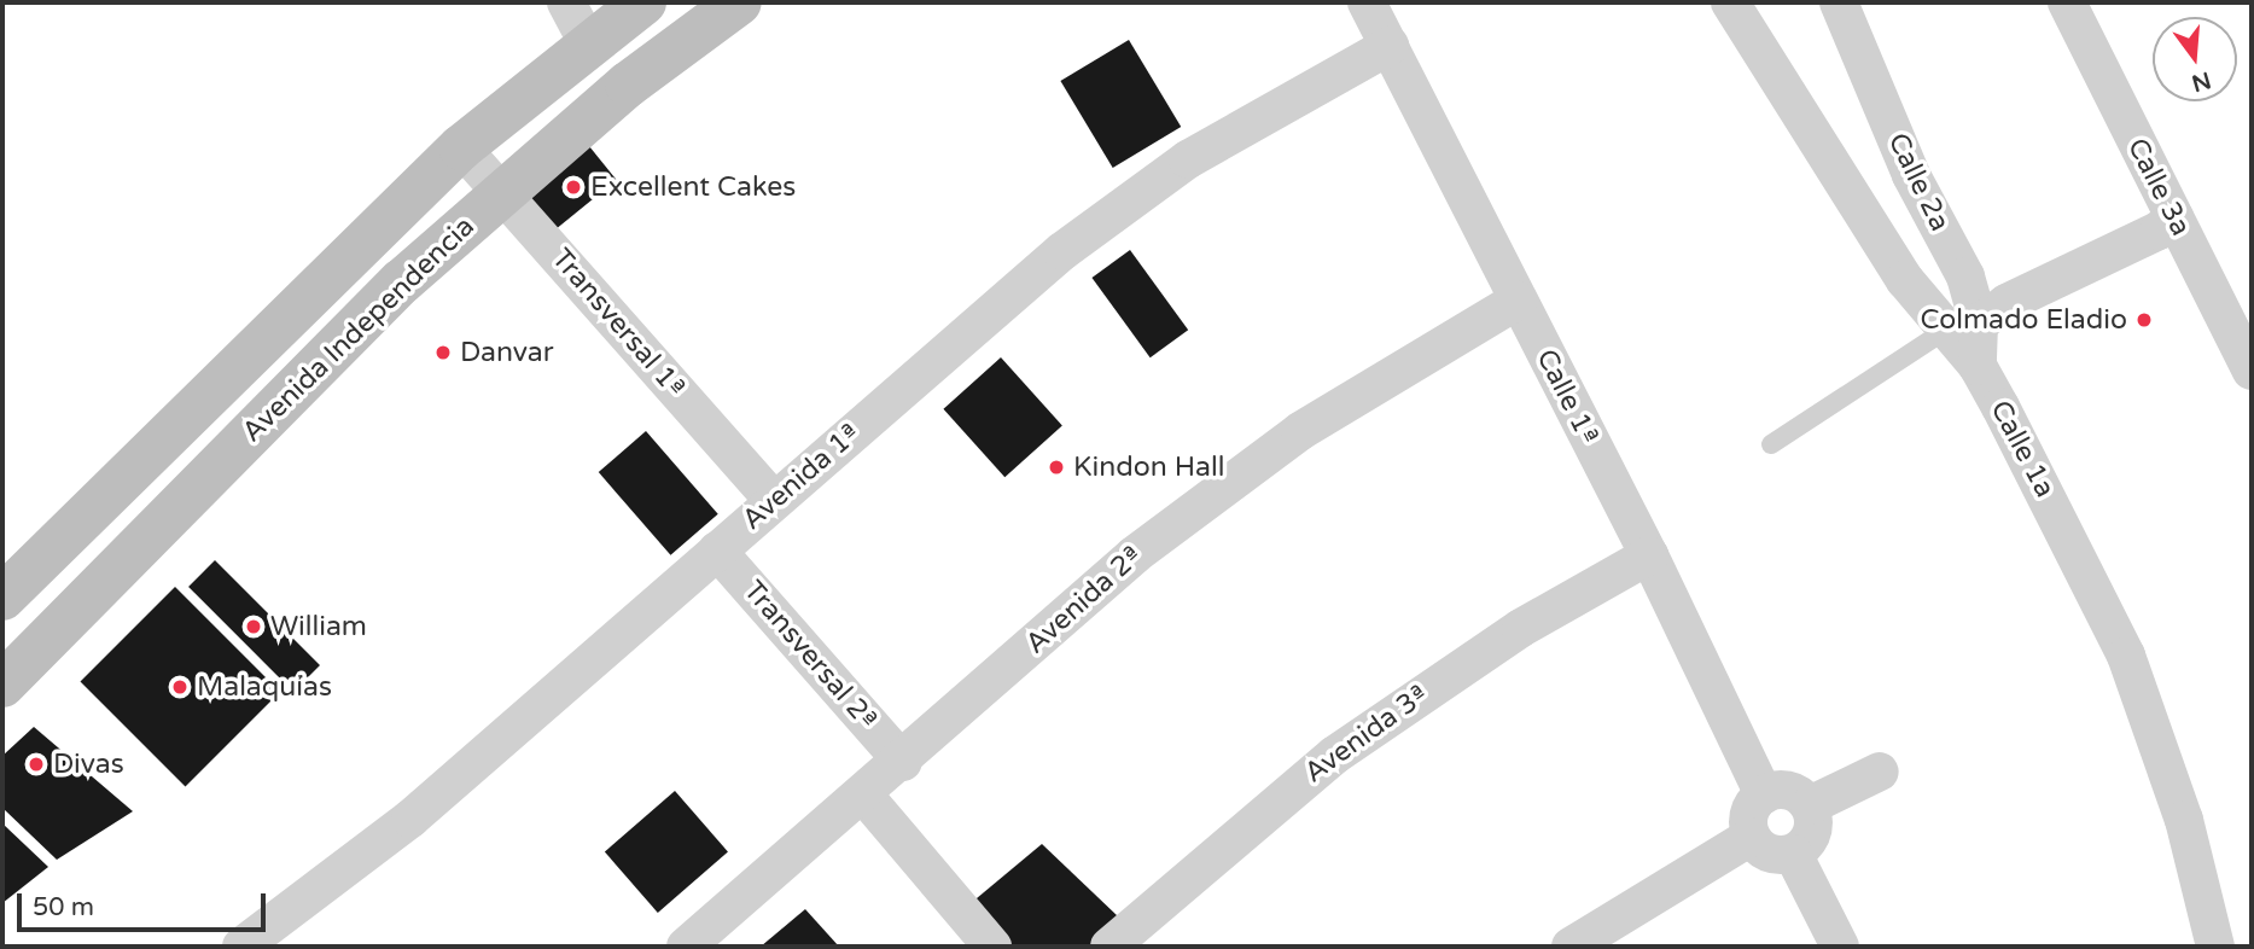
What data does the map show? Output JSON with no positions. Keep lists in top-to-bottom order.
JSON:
{
  "streets": {
    "main road": ["Avenida Independencia"],
    "street": [
      "Calle 2a",
      "Calle 3a",
      "Transversal 1ª",
      "Calle 1ª",
      "Calle 1a",
      "Avenida 1ª",
      "Avenida 2ª",
      "Transversal 2ª",
      "Avenida 3ª"
    ]
  },
  "crossings": [
    ["Calle 2a", "Calle 1a"],
    ["Transversal 1ª", "Avenida Independencia"],
    ["Transversal 1ª", "Avenida 1ª"],
    ["Calle 1ª", "Avenida 1ª"],
    ["Calle 1ª", "Avenida 2ª"],
    ["Calle 1ª", "Avenida 3ª"],
    ["Avenida 1ª", "Transversal 2ª"],
    ["Avenida 2ª", "Transversal 2ª"]
  ],
  "places": [
    "Excellent Cakes",
    "Colmado Eladio",
    "Danvar",
    "Kindon Hall",
    "William",
    "Malaquías",
    "Divas"
  ],
  "scale_bar": "50 m",
  "north": "bottom"
}
